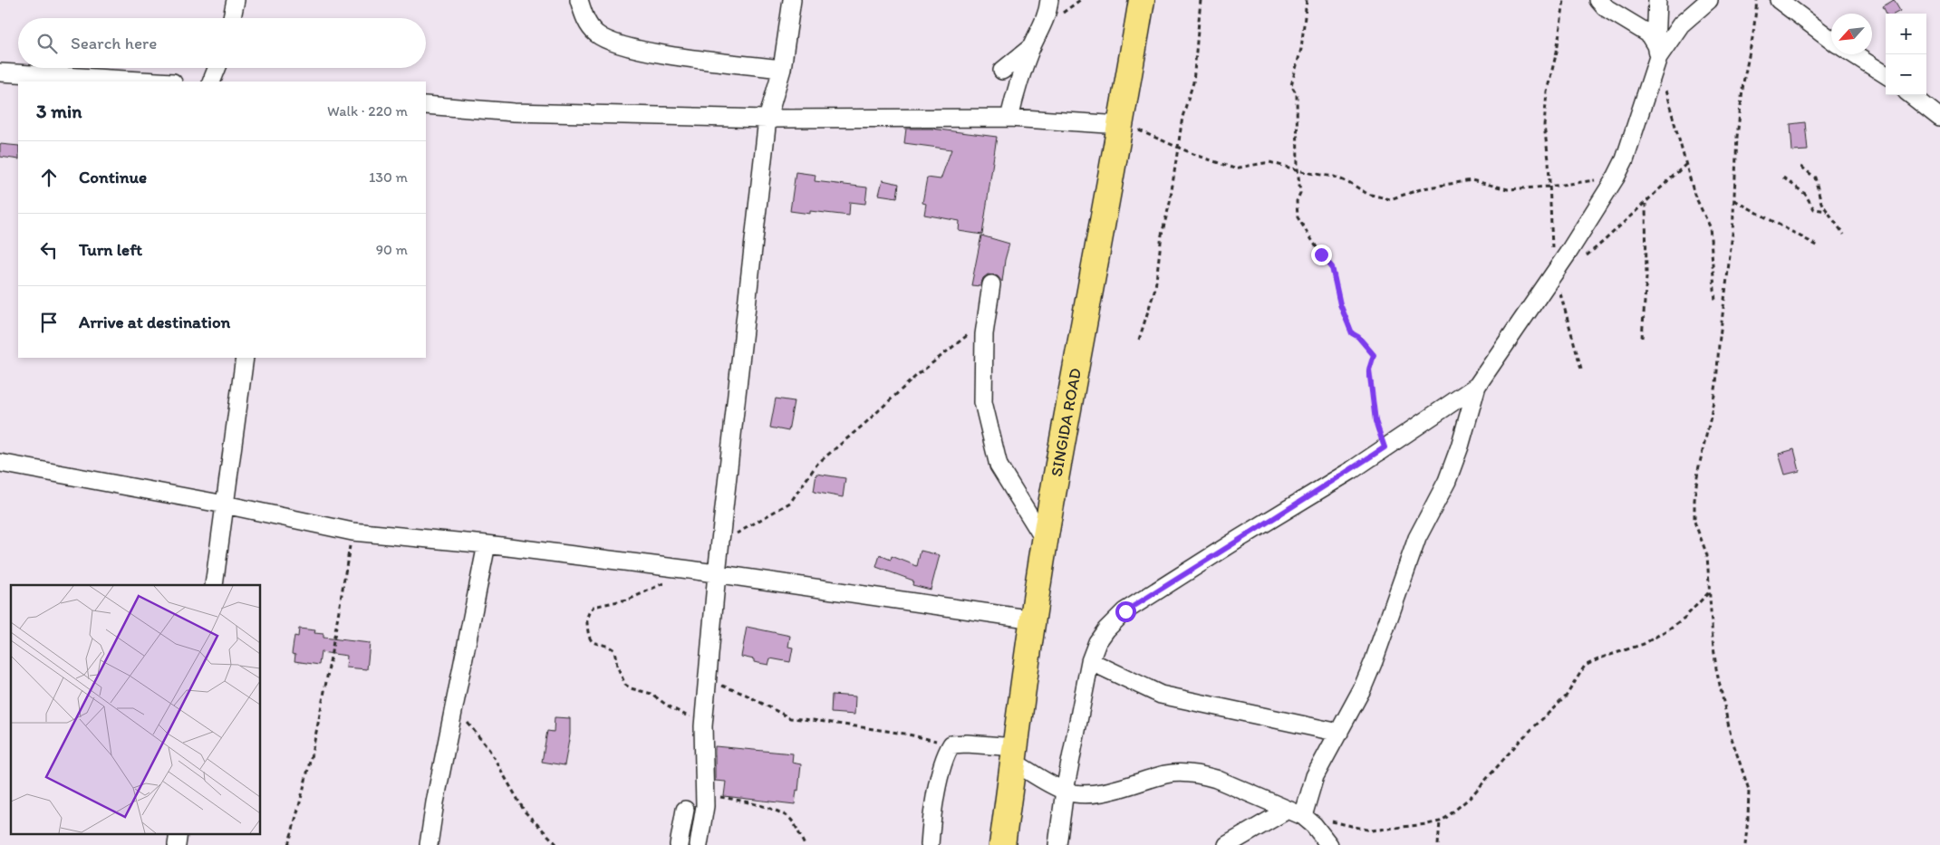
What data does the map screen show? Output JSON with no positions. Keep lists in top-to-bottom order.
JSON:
{
  "streets": {
    "highway": ["SINGIDA ROAD"]
  },
  "north": "bottom left",
  "page": {
    "map_buttons": ["+", "−"],
    "search": "Search here",
    "heading": ["3 min", "Walk · 220 m"],
    "list": [
      ["Continue", "130 m"],
      ["Turn left", "90 m"],
      "Arrive at destination"
    ]
  }
}
